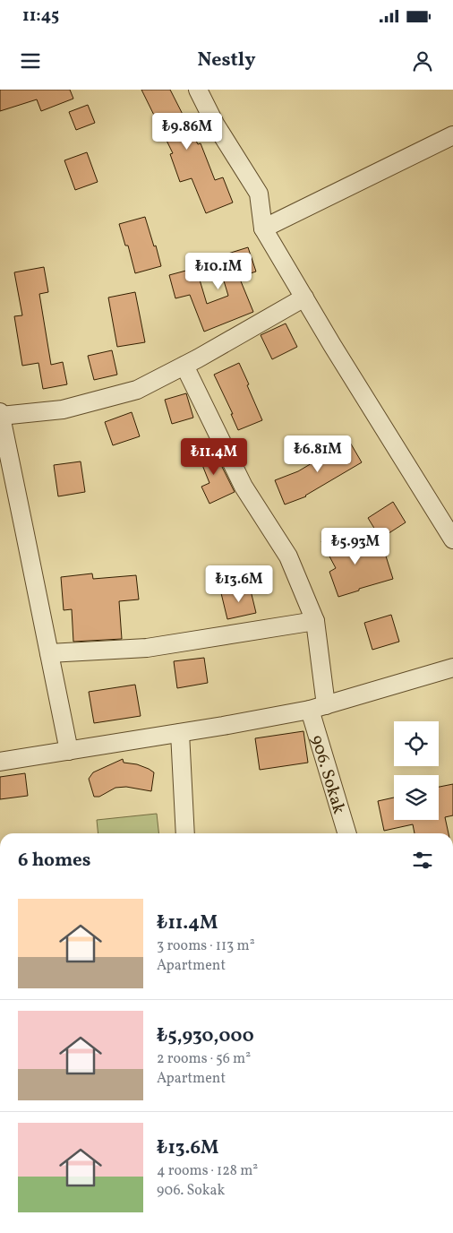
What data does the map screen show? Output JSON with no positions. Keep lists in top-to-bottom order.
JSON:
{
  "streets": {
    "street": ["906. Sokak"]
  },
  "page": {
    "status": "11:45",
    "header": "Nestly",
    "price": [
      "₺9.86M",
      "₺10.1M",
      "₺6.81M",
      "₺11.4M",
      "₺5.93M",
      "₺13.6M"
    ],
    "heading": "6 homes",
    "list": [
      {
        "name": "₺11.4M",
        "note": "3 rooms · 113 m² · Apartment"
      },
      {
        "name": "₺5,930,000",
        "note": "2 rooms · 56 m² · Apartment"
      },
      {
        "name": "₺13.6M",
        "note": "4 rooms · 128 m² · 906. Sokak"
      }
    ]
  }
}
